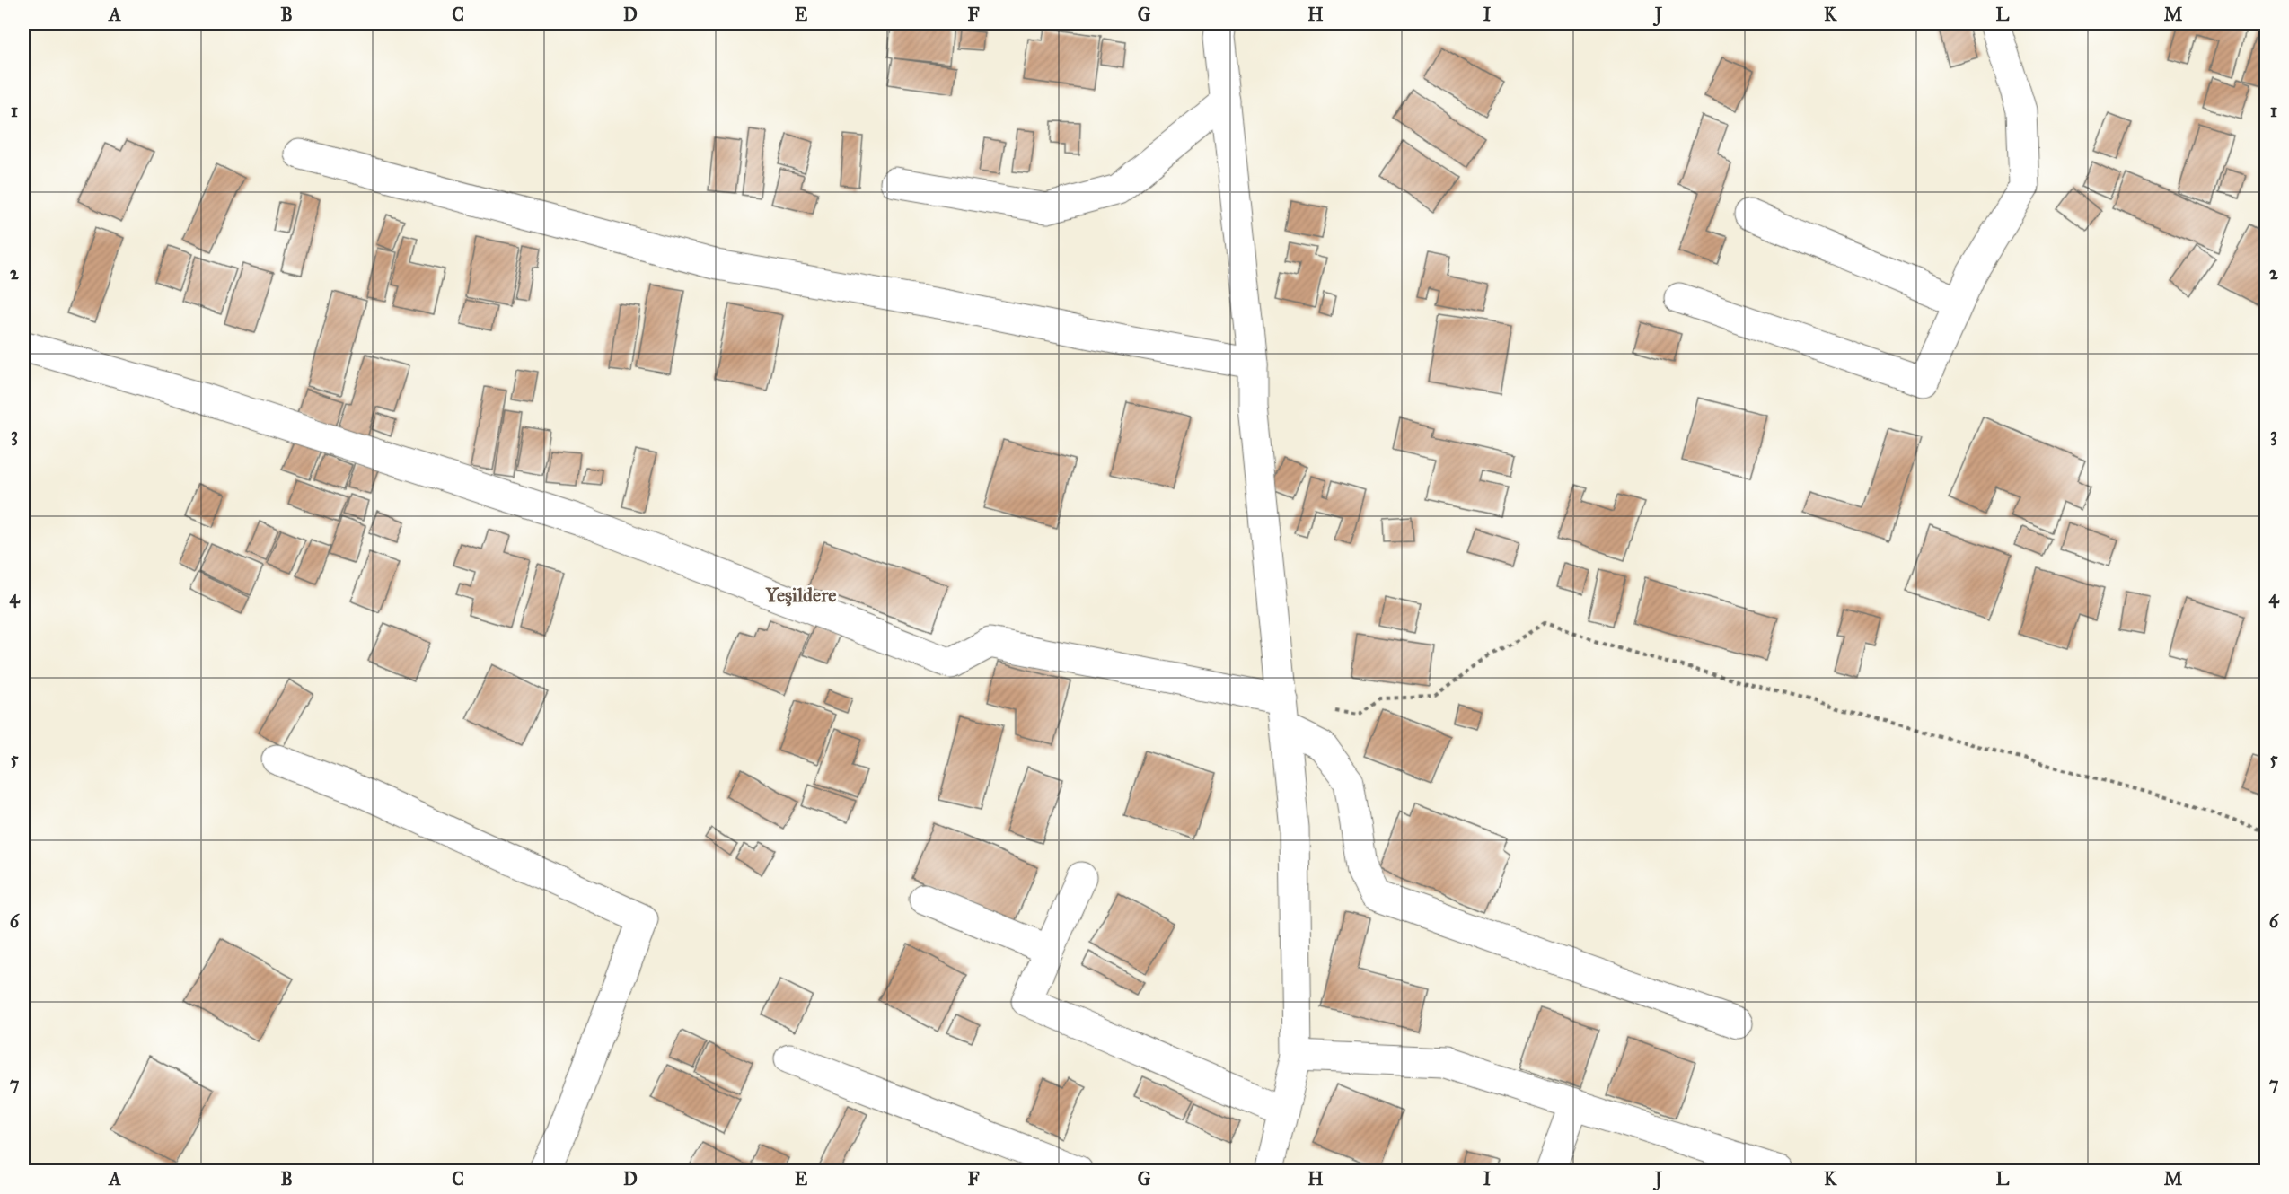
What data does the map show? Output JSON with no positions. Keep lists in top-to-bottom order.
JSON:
{
  "districts": ["Yeşildere"],
  "grid": {
    "columns": [
      "A",
      "B",
      "C",
      "D",
      "E",
      "F",
      "G",
      "H",
      "I",
      "J",
      "K",
      "L",
      "M"
    ],
    "rows": [
      "1",
      "2",
      "3",
      "4",
      "5",
      "6",
      "7"
    ]
  }
}
